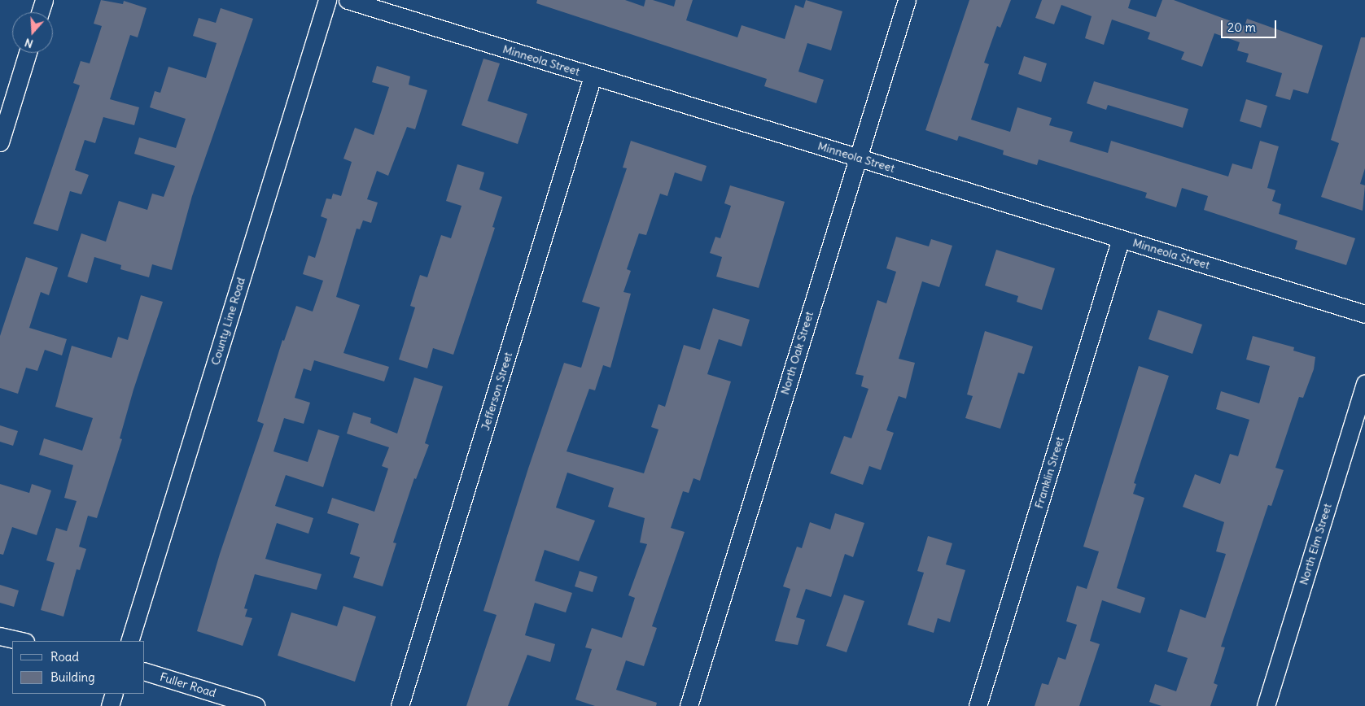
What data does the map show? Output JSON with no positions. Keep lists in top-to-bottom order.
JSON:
{
  "streets": {
    "street": [
      "Minneola Street",
      "County Line Road",
      "North Oak Street",
      "Jefferson Street",
      "Franklin Street",
      "North Elm Street",
      "Fuller Road"
    ]
  },
  "crossings": [
    ["Minneola Street", "North Oak Street"],
    ["Minneola Street", "Jefferson Street"],
    ["Minneola Street", "Franklin Street"]
  ],
  "legend": ["Road", "Building"],
  "scale_bar": "20 m",
  "north": "bottom"
}
